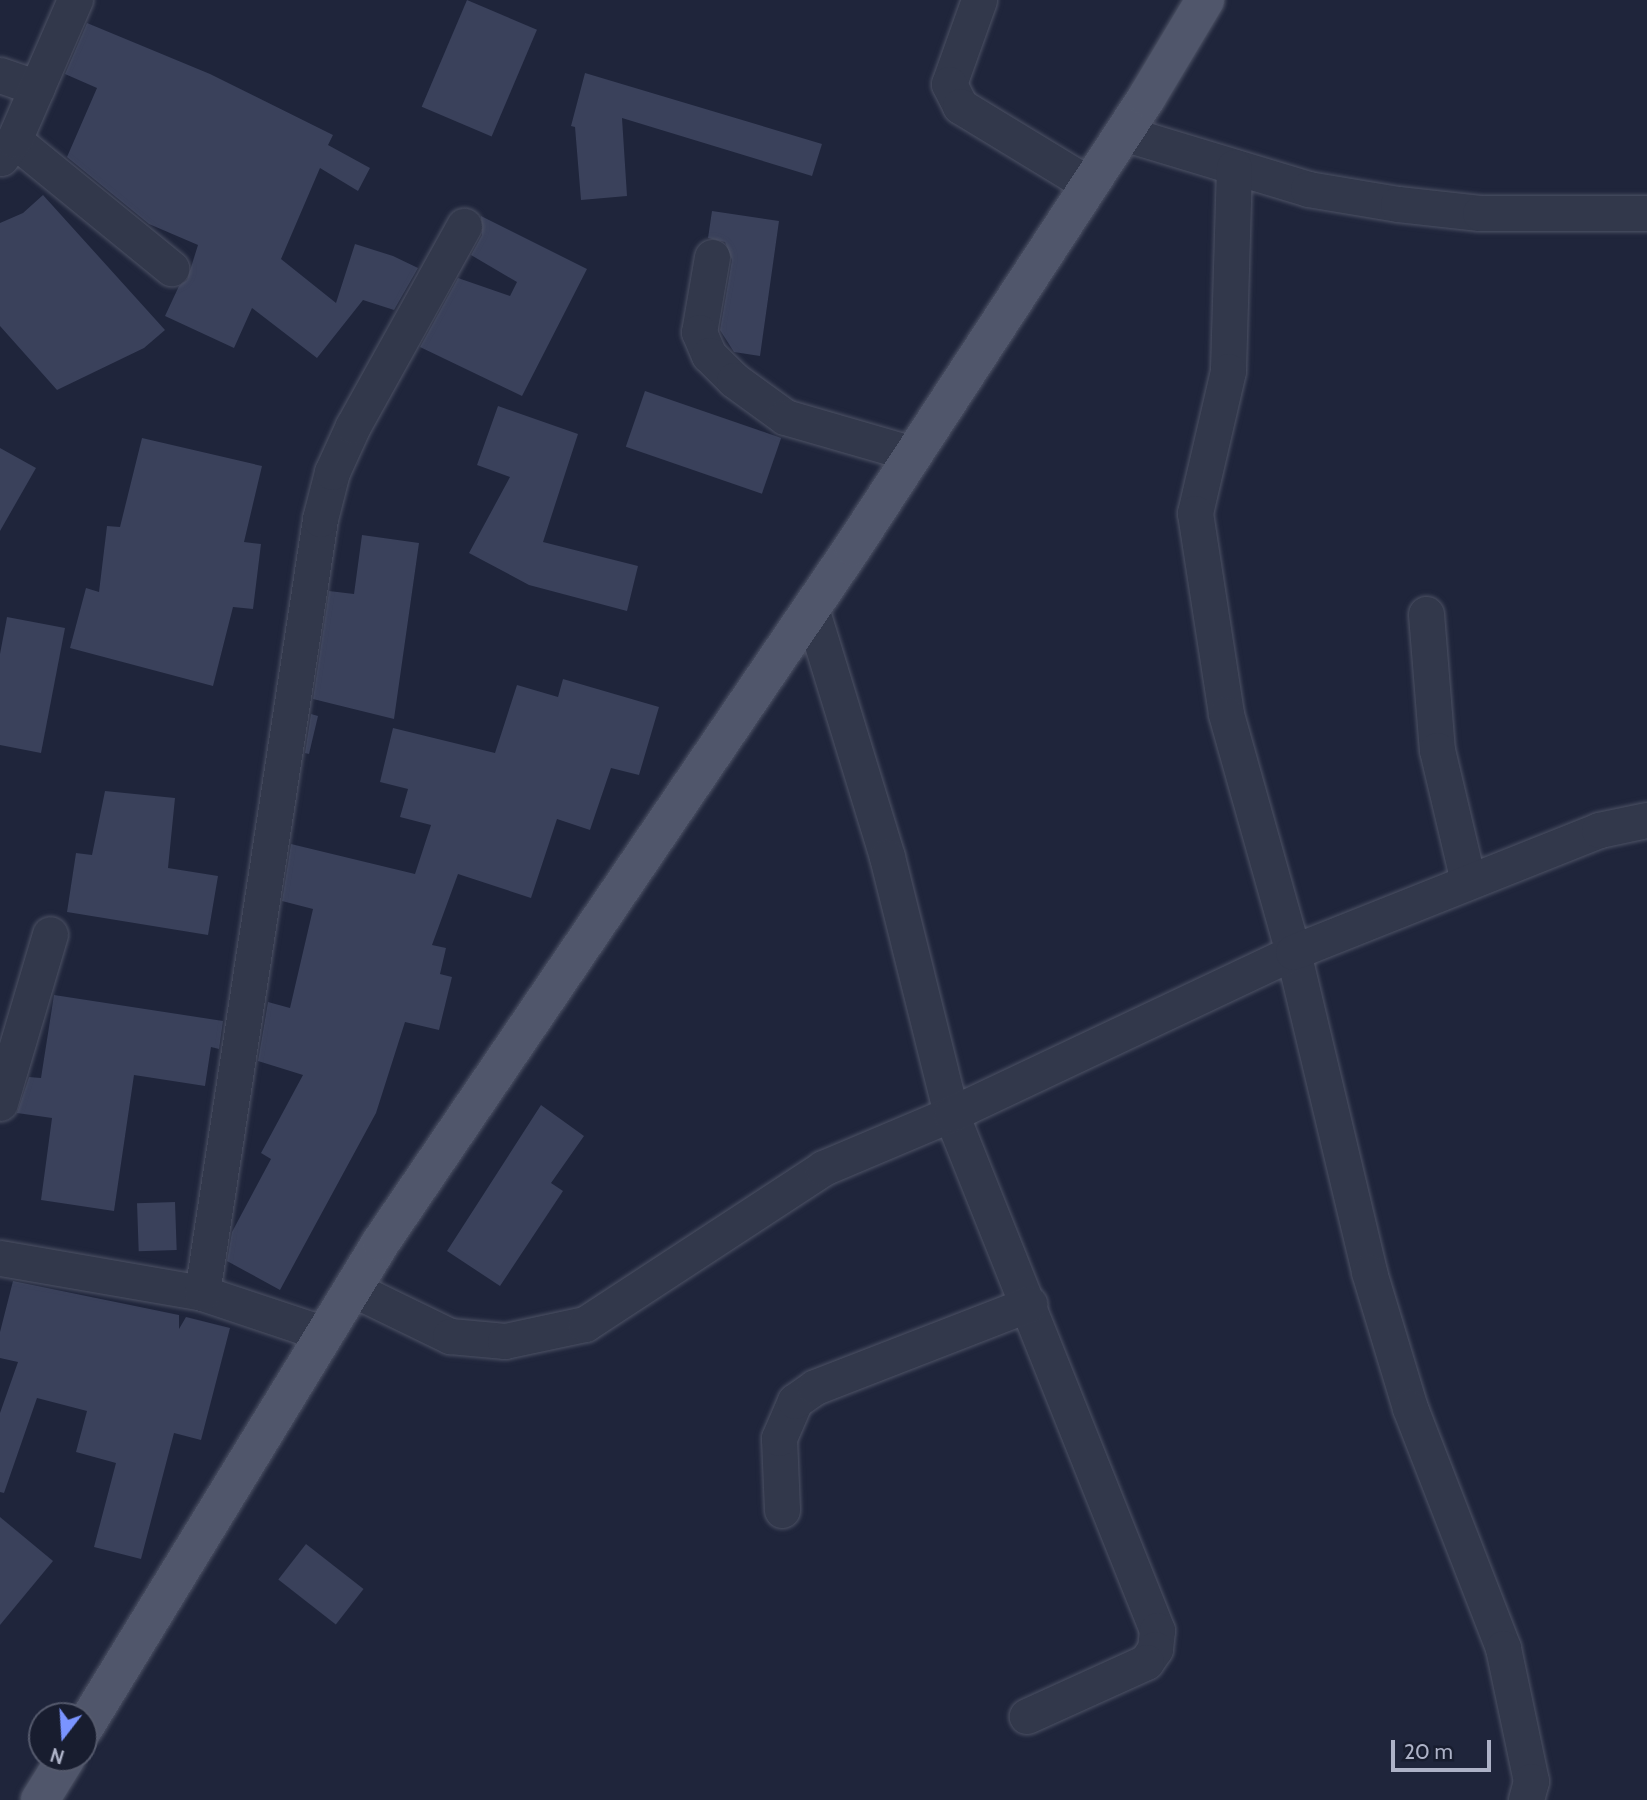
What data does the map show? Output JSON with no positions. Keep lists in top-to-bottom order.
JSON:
{
  "scale_bar": "20 m",
  "north": "bottom"
}
